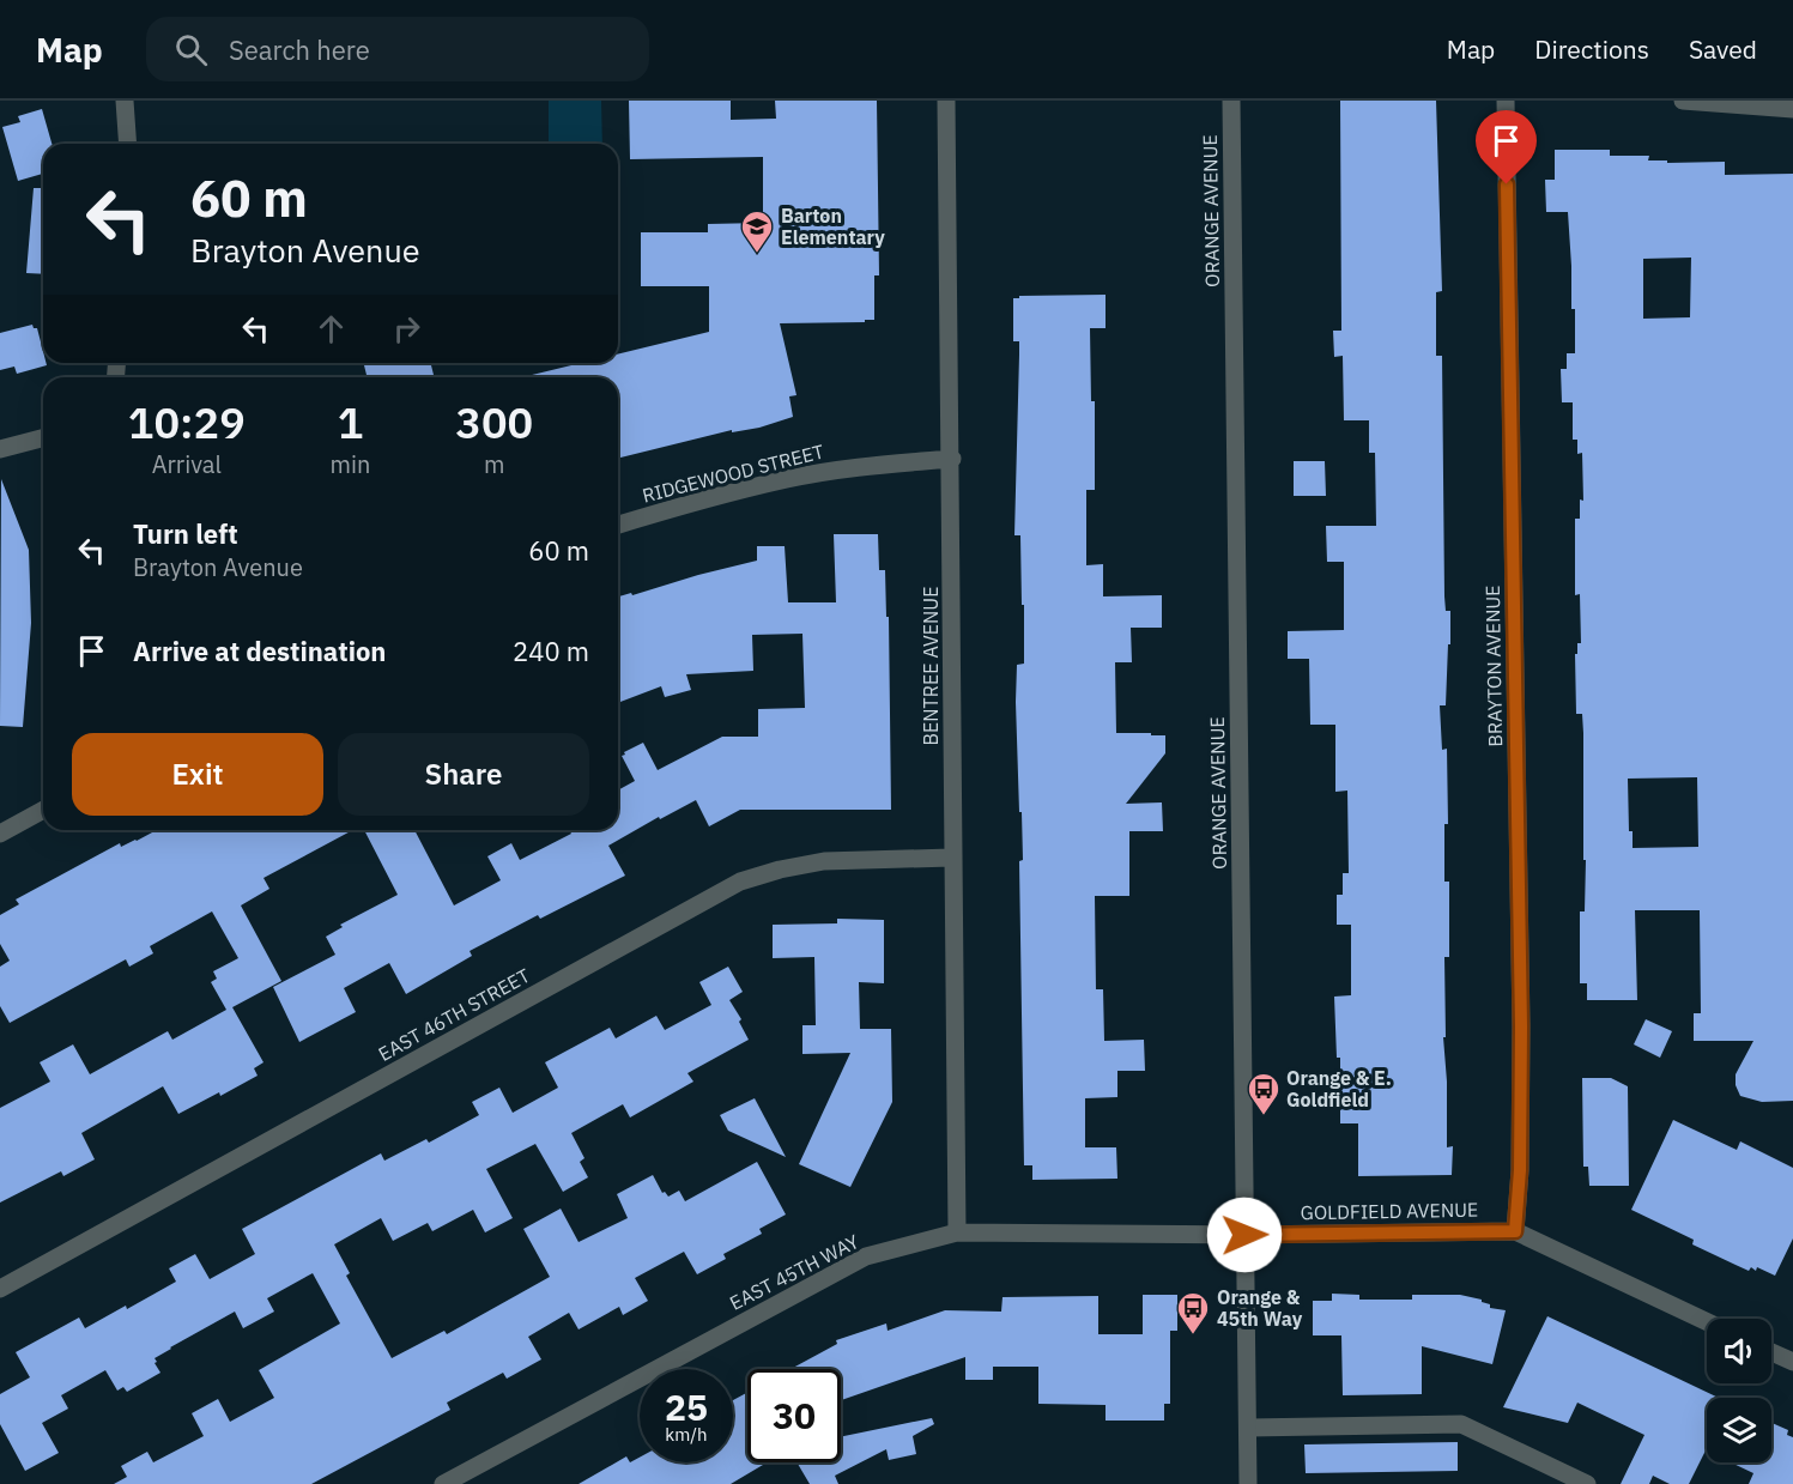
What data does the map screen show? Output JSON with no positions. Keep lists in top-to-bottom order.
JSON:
{
  "streets": {
    "street": [
      "ORANGE AVENUE",
      "RIDGEWOOD STREET",
      "BENTREE AVENUE",
      "BRAYTON AVENUE",
      "EAST 46TH STREET",
      "GOLDFIELD AVENUE",
      "EAST 45TH WAY"
    ]
  },
  "crossings": [
    ["ORANGE AVENUE", "GOLDFIELD AVENUE"],
    ["ORANGE AVENUE", "EAST 45TH WAY"],
    ["RIDGEWOOD STREET", "BENTREE AVENUE"],
    ["BENTREE AVENUE", "EAST 46TH STREET"],
    ["BENTREE AVENUE", "EAST 45TH WAY"],
    ["BRAYTON AVENUE", "GOLDFIELD AVENUE"],
    ["GOLDFIELD AVENUE", "EAST 45TH WAY"]
  ],
  "places": {
    "school or university": ["Barton Elementary"],
    "bus stop": ["Orange & E. Goldfield", "Orange & 45th Way"]
  },
  "page": {
    "header": "Map",
    "search": "Search here",
    "nav": ["Map", "Directions", "Saved"],
    "turn": ["60 m", "Brayton Avenue"],
    "eta": [
      "10:29",
      "Arrival",
      "1",
      "min",
      "300",
      "m"
    ],
    "list": [
      {
        "name": "Turn left",
        "note": "Brayton Avenue",
        "value": "60 m"
      },
      {
        "name": "Arrive at destination",
        "value": "240 m"
      }
    ],
    "buttons": ["Exit", "Share"],
    "speed": "25 km/h",
    "limit": "30"
  }
}
